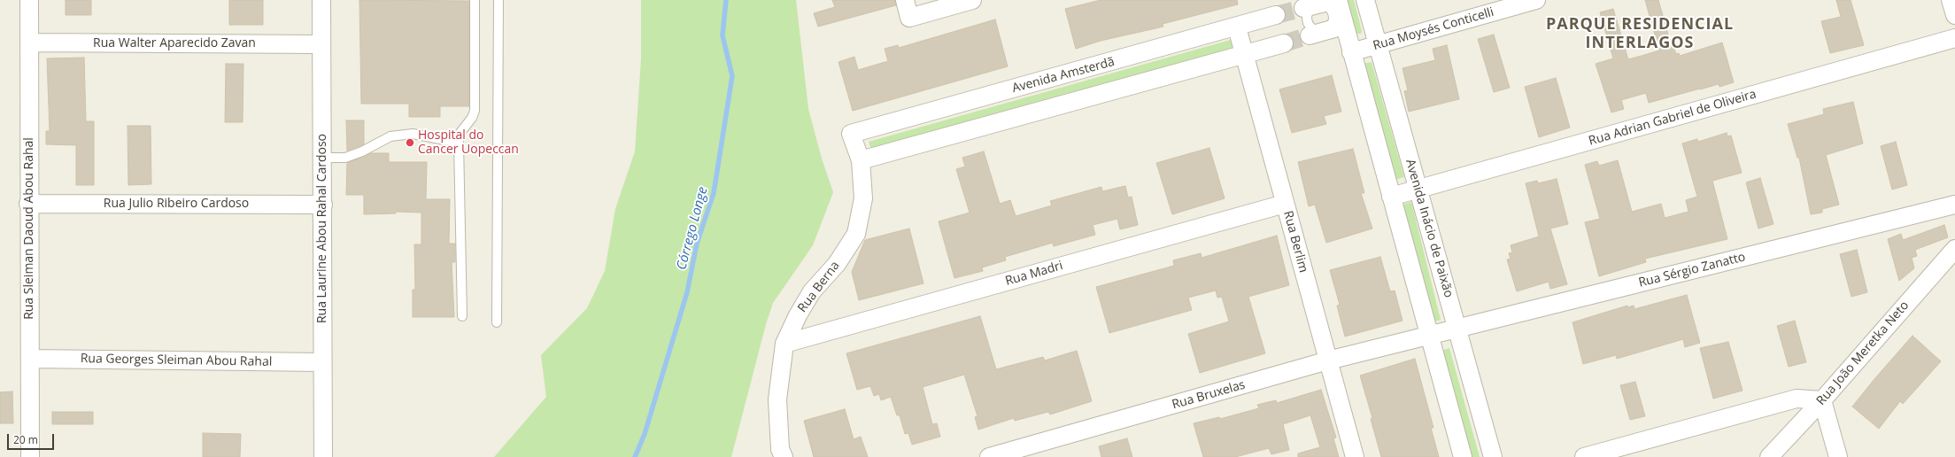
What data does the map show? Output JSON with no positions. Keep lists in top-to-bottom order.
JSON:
{
  "streets": {
    "street": [
      "Rua Moysés Conticelli",
      "Rua Walter Aparecido Zavan",
      "Avenida Amsterdã",
      "Rua Adrian Gabriel de Oliveira",
      "Rua Julio Ribeiro Cardoso",
      "Rua Sleiman Daoud Abou Rahal",
      "Rua Laurine Abou Rahal Cardoso",
      "Avenida Inácio de Paixão",
      "Rua Berlim",
      "Rua Sérgio Zanatto",
      "Rua Madri",
      "Rua Berna",
      "Rua João Meretka Neto",
      "Rua Georges Sleiman Abou Rahal",
      "Rua Bruxelas"
    ]
  },
  "crossings": [
    ["Rua Moysés Conticelli", "Avenida Inácio de Paixão"],
    ["Rua Walter Aparecido Zavan", "Rua Sleiman Daoud Abou Rahal"],
    ["Rua Walter Aparecido Zavan", "Rua Laurine Abou Rahal Cardoso"],
    ["Avenida Amsterdã", "Rua Berlim"],
    ["Avenida Amsterdã", "Rua Berna"],
    ["Rua Adrian Gabriel de Oliveira", "Avenida Inácio de Paixão"],
    ["Rua Julio Ribeiro Cardoso", "Rua Sleiman Daoud Abou Rahal"],
    ["Rua Julio Ribeiro Cardoso", "Rua Laurine Abou Rahal Cardoso"],
    ["Rua Sleiman Daoud Abou Rahal", "Rua Georges Sleiman Abou Rahal"],
    ["Rua Laurine Abou Rahal Cardoso", "Rua Georges Sleiman Abou Rahal"],
    ["Avenida Inácio de Paixão", "Rua Sérgio Zanatto"],
    ["Rua Berlim", "Rua Madri"],
    ["Rua Berlim", "Rua Bruxelas"],
    ["Rua Sérgio Zanatto", "Rua Bruxelas"],
    ["Rua Madri", "Rua Berna"]
  ],
  "districts": ["PARQUE RESIDENCIAL INTERLAGOS"],
  "water": ["Córrego Longe"],
  "places": ["Hospital do Cancer Uopeccan"],
  "scale_bar": "20 m"
}
